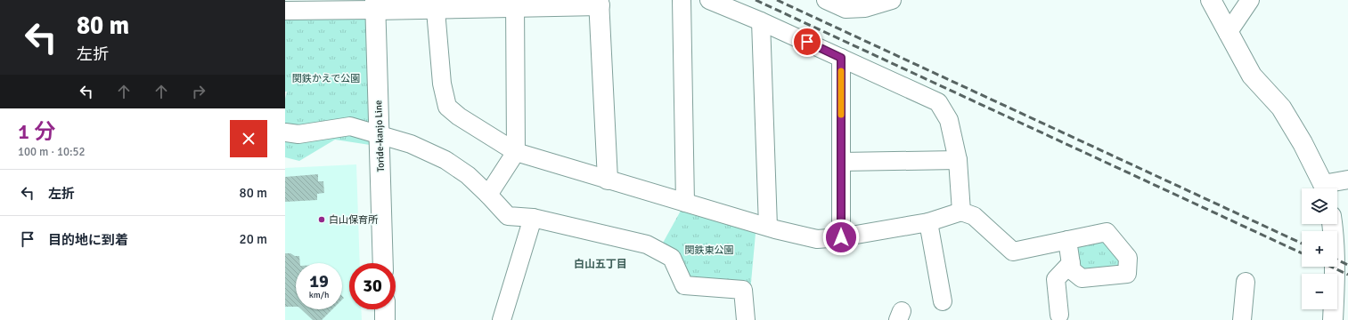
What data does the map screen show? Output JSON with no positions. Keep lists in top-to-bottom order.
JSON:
{
  "streets": {
    "street": ["Toride-kanjo Line"]
  },
  "districts": ["白山五丁目"],
  "parks": ["関鉄かえで公園", "関鉄東公園"],
  "places": ["白山保育所"],
  "page": {
    "turn": ["80 m", "左折"],
    "heading": ["1 分", "100 m · 10:52"],
    "list": [
      {
        "name": "左折",
        "value": "80 m"
      },
      {
        "name": "目的地に到着",
        "value": "20 m"
      }
    ],
    "map_buttons": ["+", "−"],
    "speed": "19 km/h",
    "limit": "30"
  }
}
